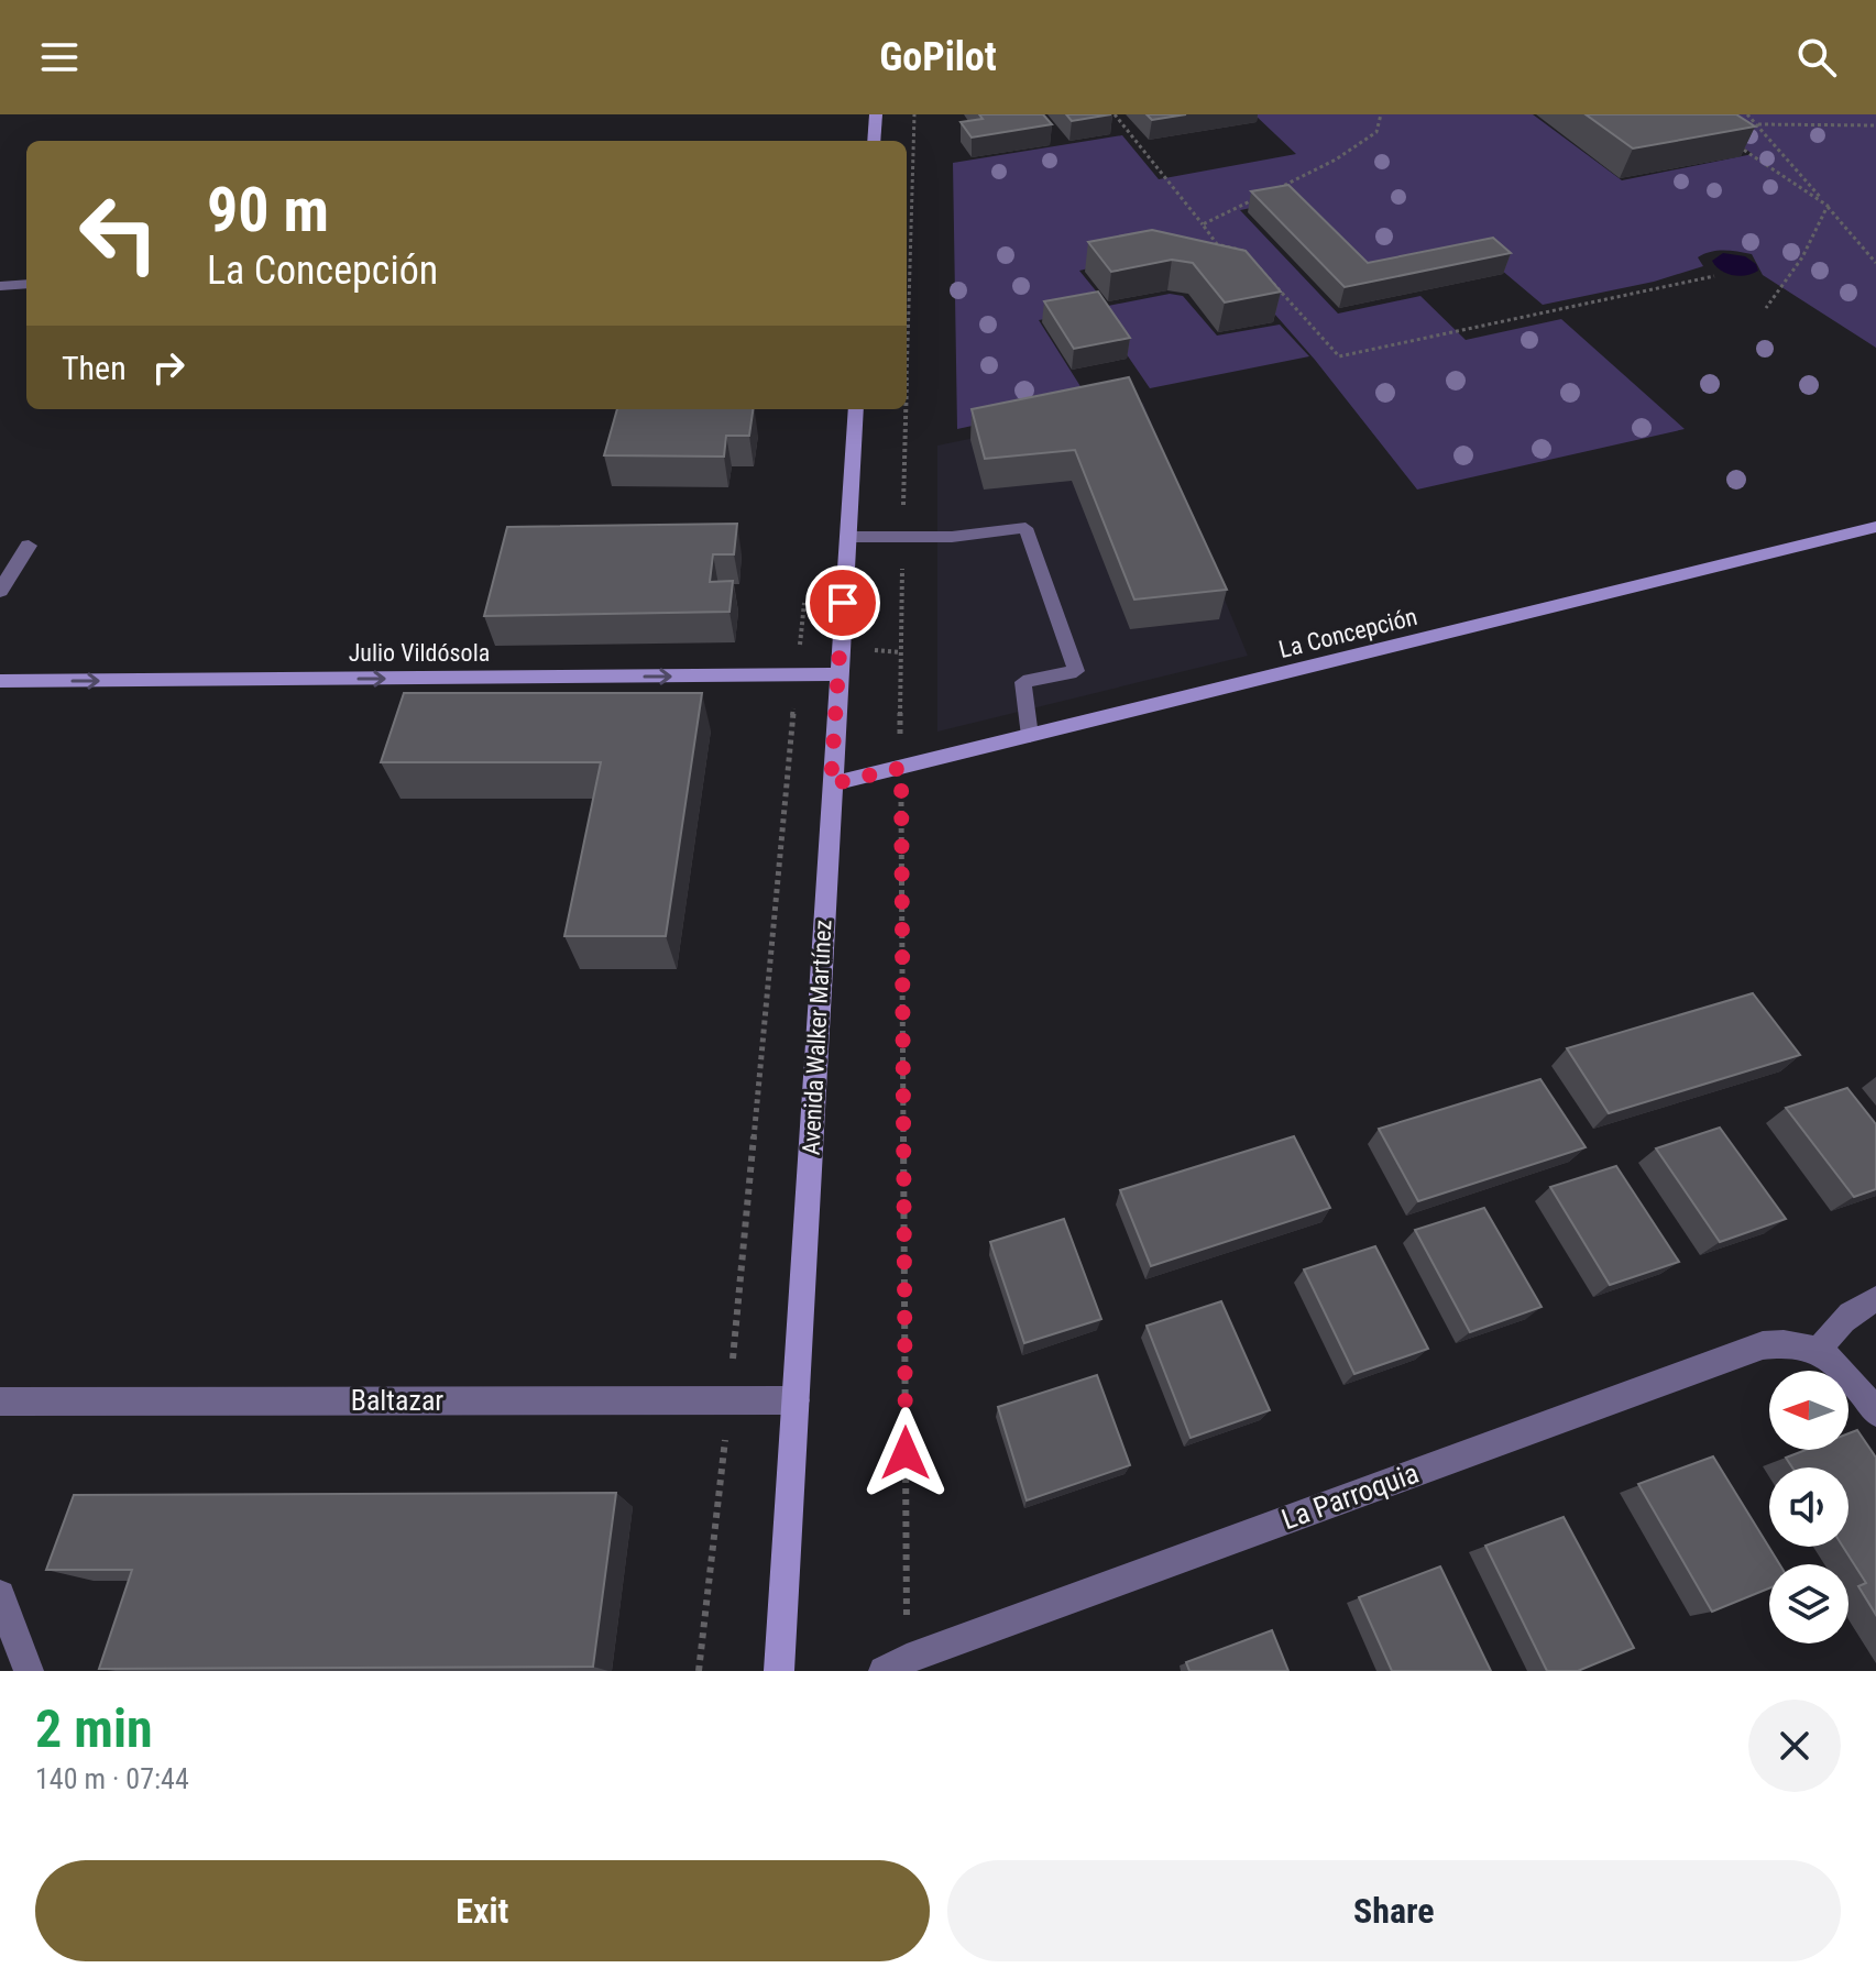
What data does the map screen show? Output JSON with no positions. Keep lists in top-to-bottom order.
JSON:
{
  "streets": {
    "street": [
      "La Concepción",
      "Julio Vildósola",
      "Avenida Walker Martínez",
      "Baltazar",
      "La Parroquia"
    ]
  },
  "crossings": [
    ["La Concepción", "Avenida Walker Martínez"],
    ["Julio Vildósola", "Avenida Walker Martínez"],
    ["Avenida Walker Martínez", "Baltazar"]
  ],
  "one_way": ["Julio Vildósola"],
  "north": "left",
  "page": {
    "header": "GoPilot",
    "turn": ["90 m", "La Concepción"],
    "then": "Then",
    "heading": ["2 min", "140 m · 07:44"],
    "buttons": ["Exit", "Share"]
  }
}
